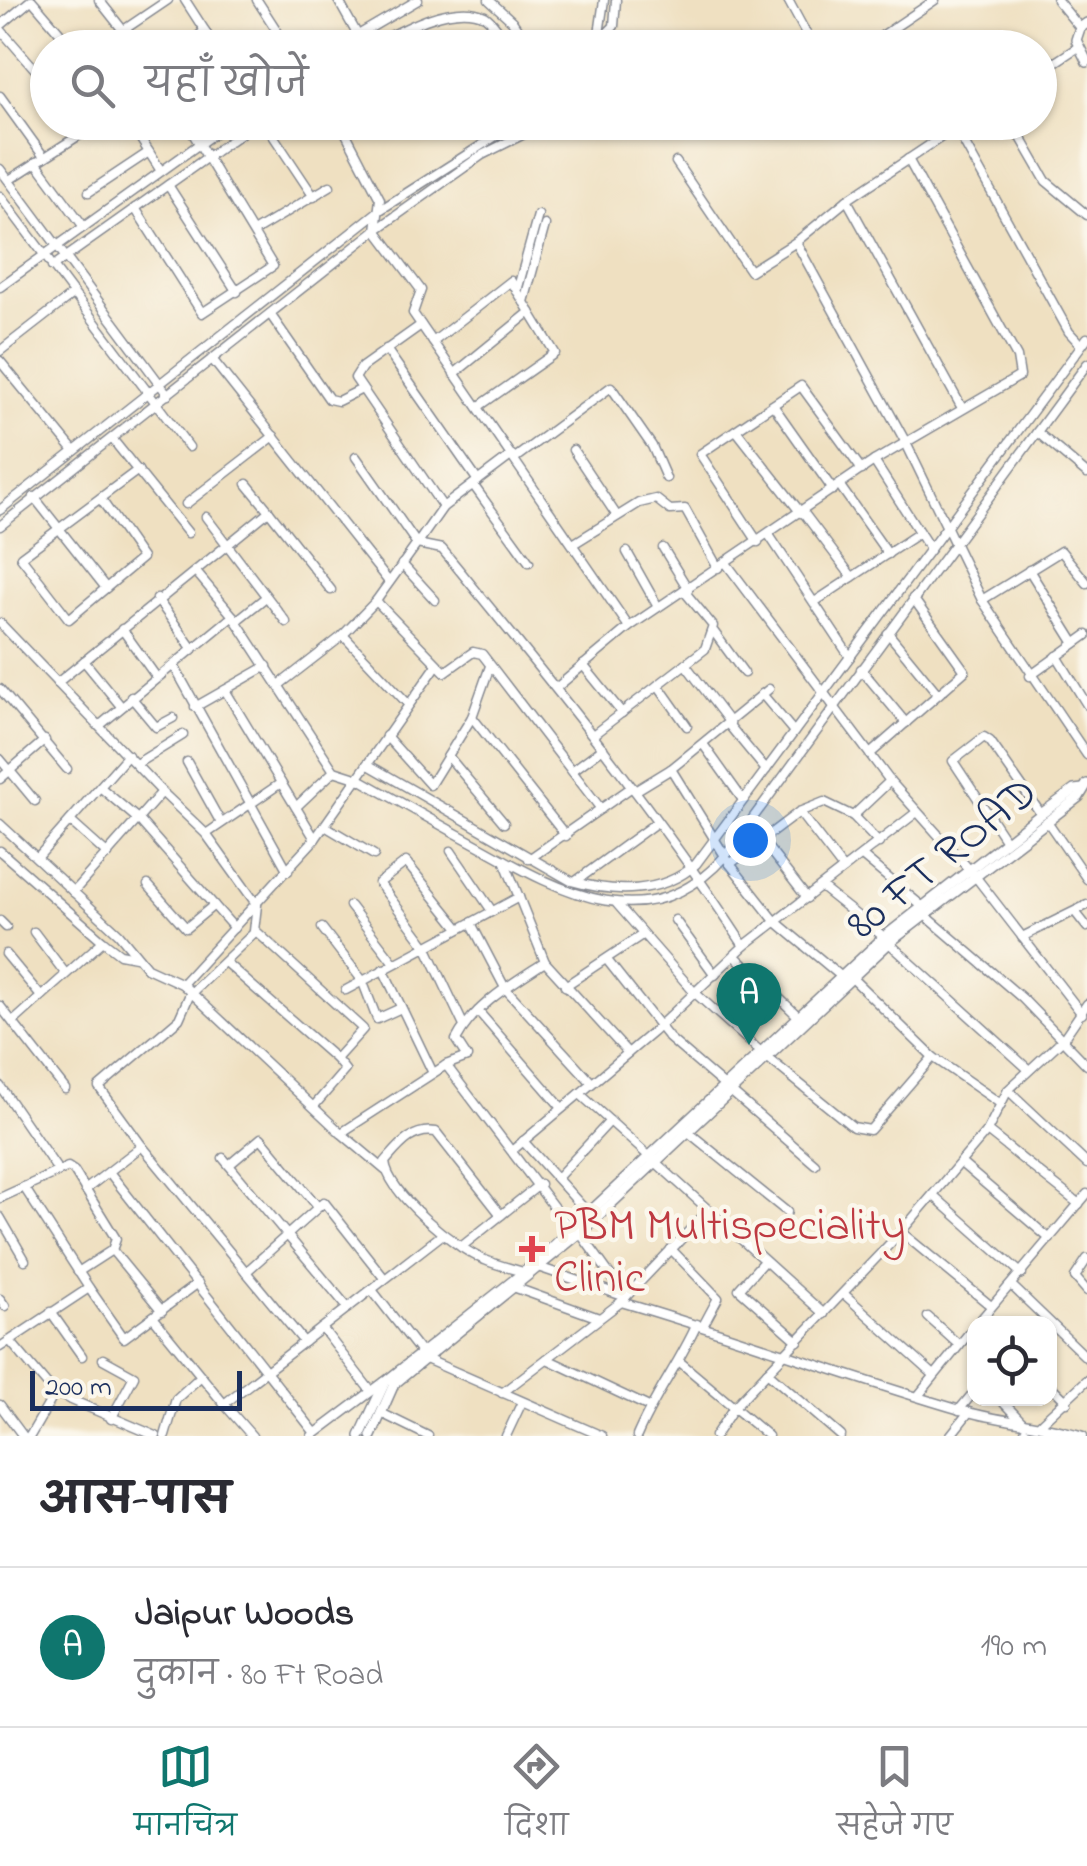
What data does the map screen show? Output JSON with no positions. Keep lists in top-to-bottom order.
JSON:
{
  "streets": {
    "main road": ["80 FT ROAD"]
  },
  "places": {
    "health": ["PBM Multispeciality Clinic"]
  },
  "scale_bar": "200 m",
  "page": {
    "search": "यहाँ खोजें",
    "pins": "A",
    "scale": "200 m",
    "heading": "आस-पास",
    "list": [
      {
        "mark": "A",
        "name": "Jaipur Woods",
        "note": "दुकान · 80 Ft Road",
        "value": "190 m"
      }
    ],
    "nav": ["मानचित्र", "दिशा", "सहेजे गए"]
  }
}
